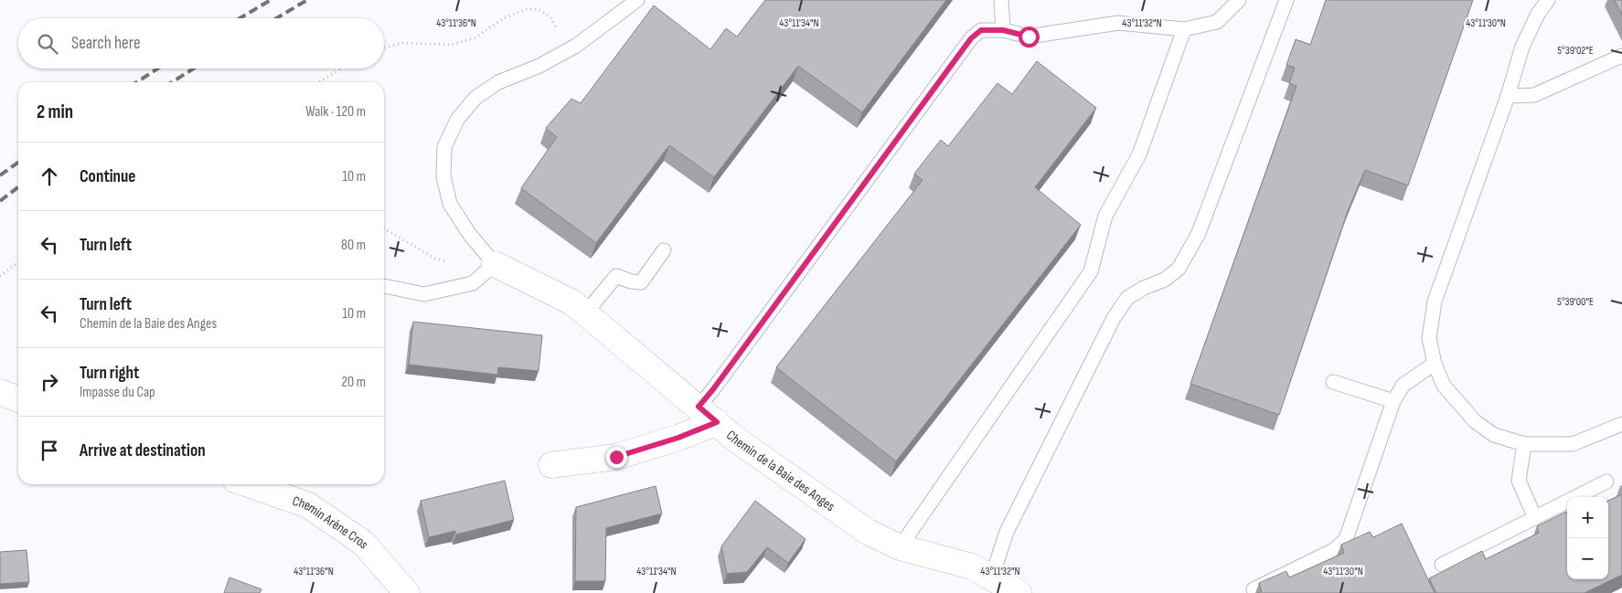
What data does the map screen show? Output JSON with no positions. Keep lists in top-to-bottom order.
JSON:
{
  "streets": {
    "street": ["Chemin de la Baie des Anges", "Chemin Arène Cros"]
  },
  "page": {
    "search": "Search here",
    "heading": ["2 min", "Walk · 120 m"],
    "list": [
      ["Continue", "10 m"],
      ["Turn left", "80 m"],
      ["Turn left", "Chemin de la Baie des Anges", "10 m"],
      ["Turn right", "Impasse du Cap", "20 m"],
      "Arrive at destination"
    ],
    "map_buttons": ["+", "−"]
  },
  "coordinates": [
    "43°11'36\"N",
    "43°11'34\"N",
    "43°11'32\"N",
    "43°11'30\"N",
    "5°39'02\"E",
    "5°39'00\"E"
  ]
}
